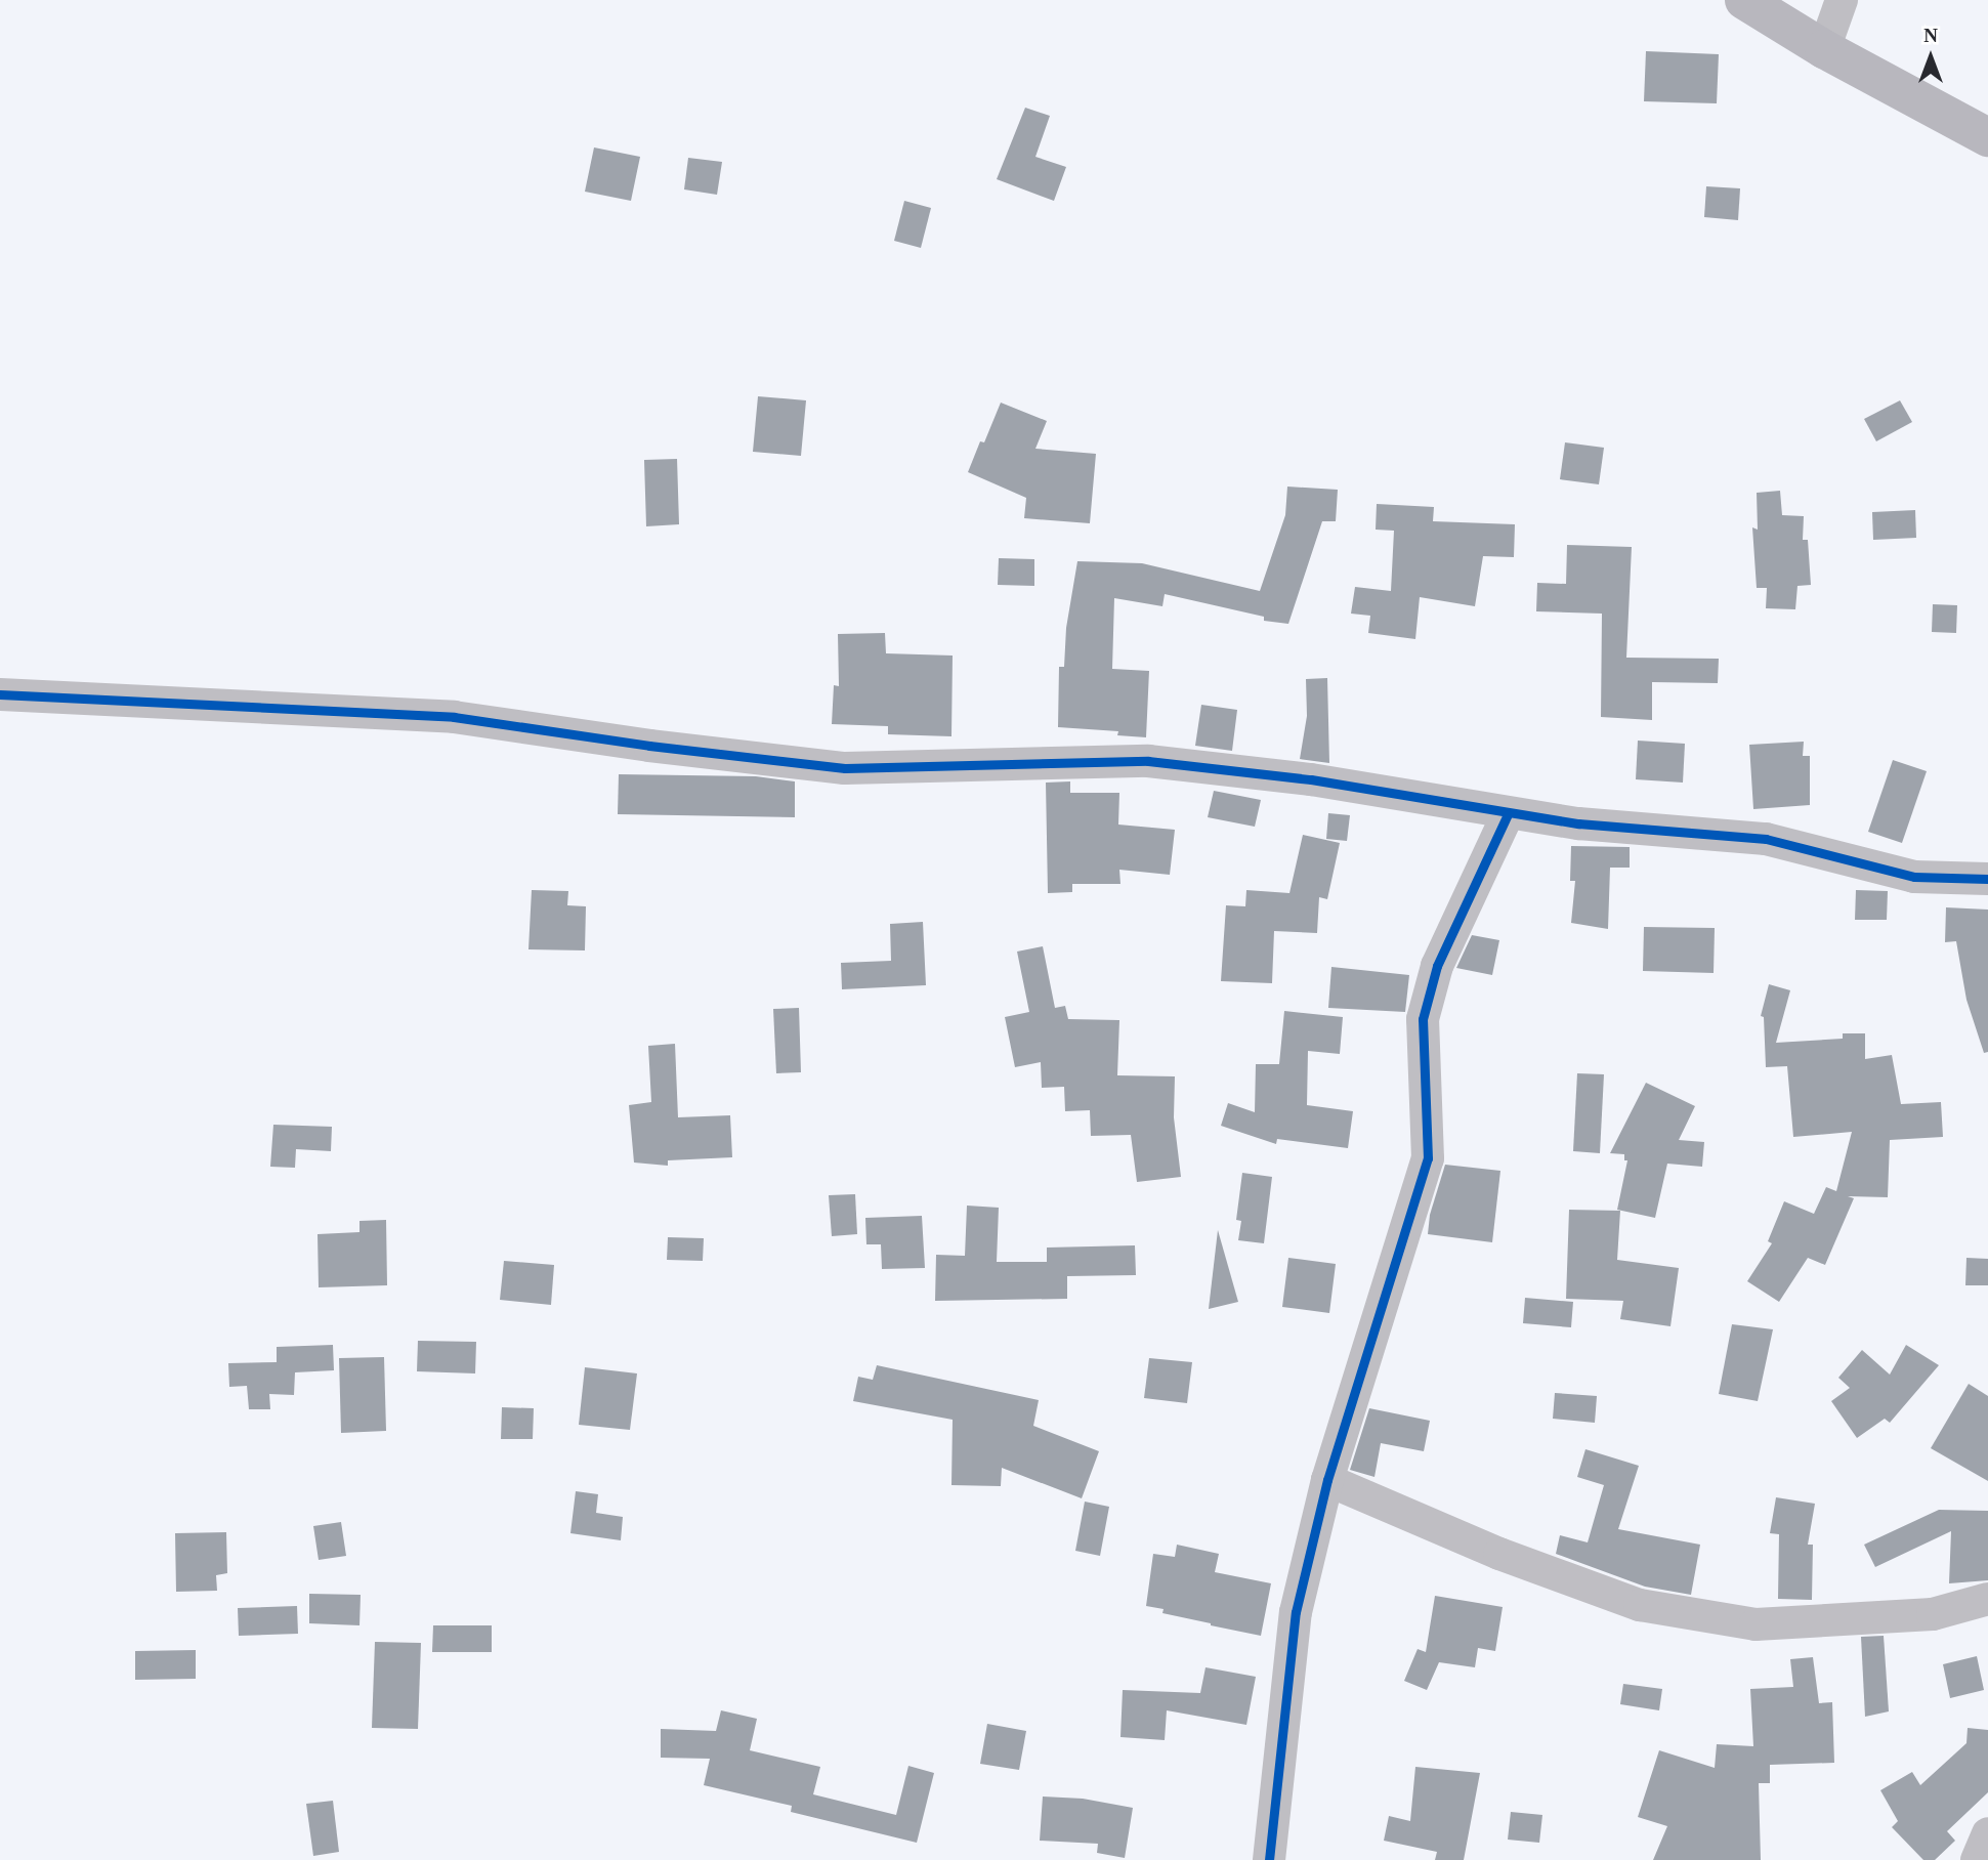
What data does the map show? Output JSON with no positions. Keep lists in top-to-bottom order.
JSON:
{
  "north": "top"
}
